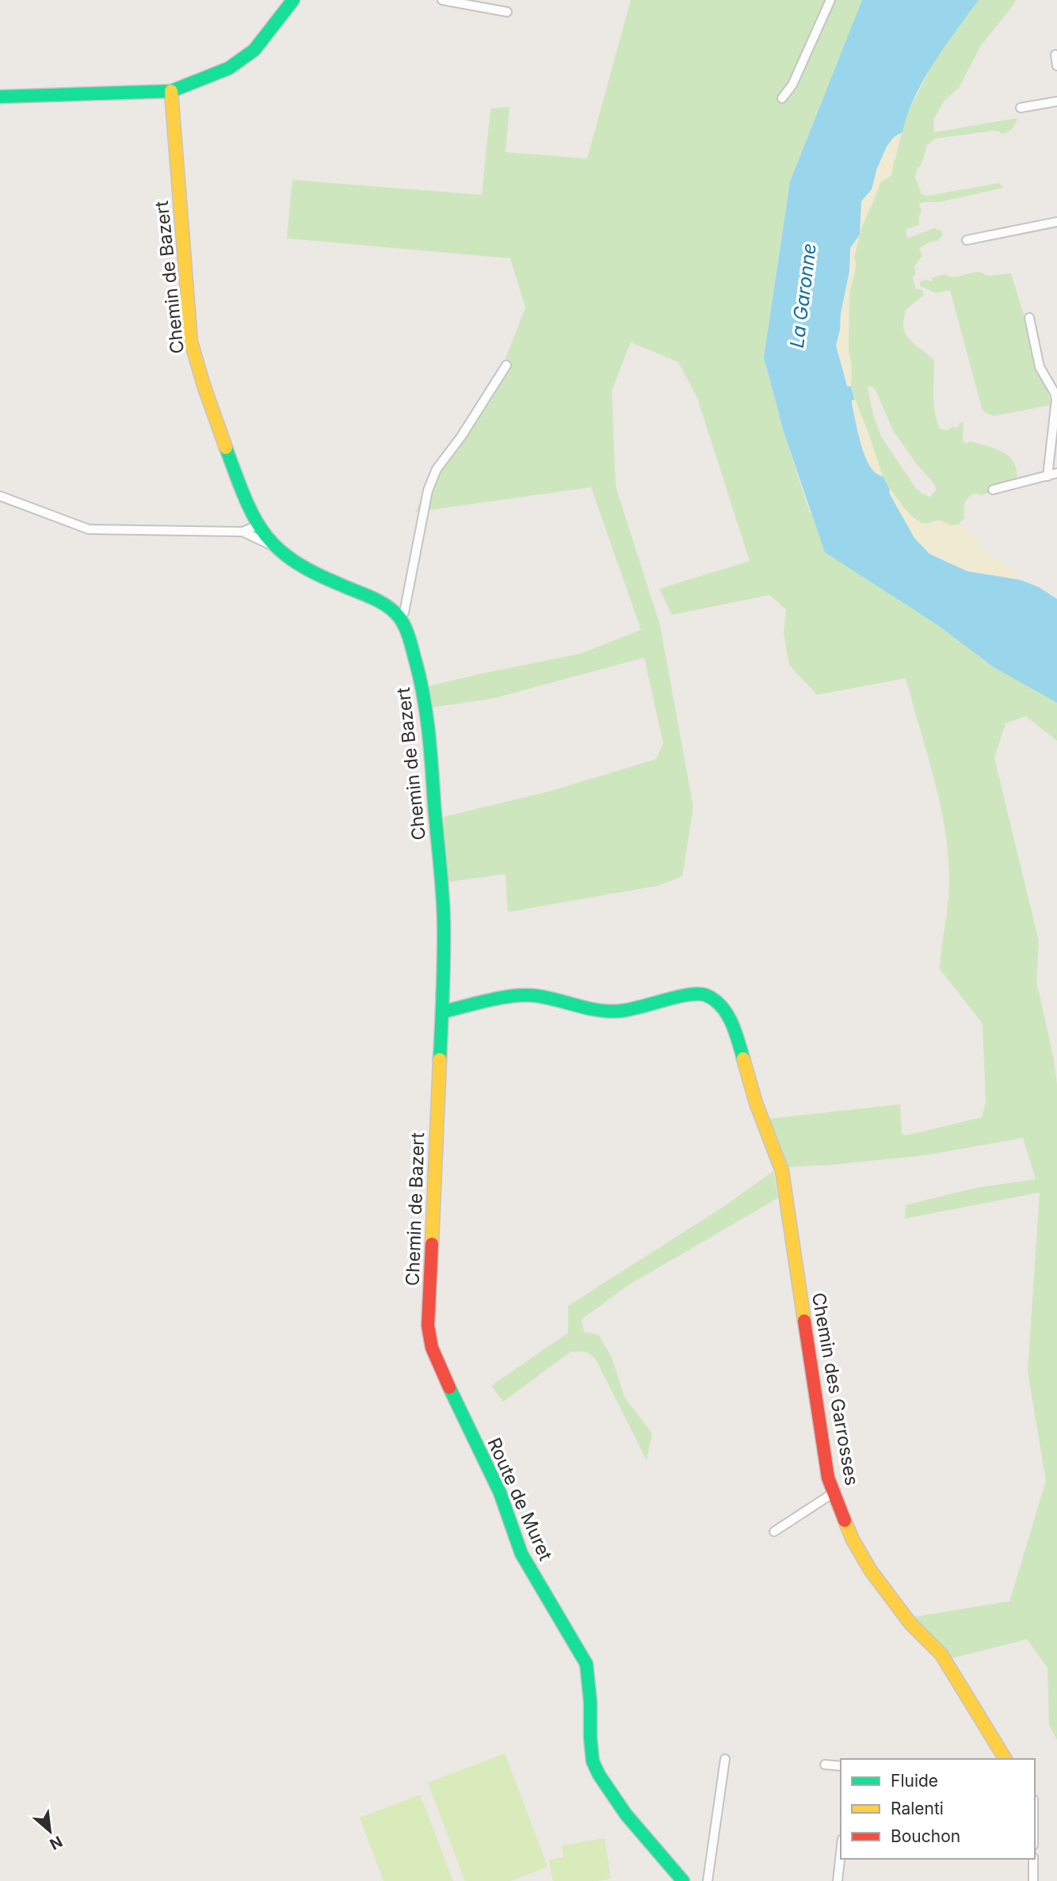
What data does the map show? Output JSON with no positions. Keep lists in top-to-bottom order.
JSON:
{
  "streets": {
    "street": ["Chemin de Bazert", "Chemin des Garrosses", "Route de Muret"]
  },
  "crossings": [
    ["Chemin de Bazert", "Chemin des Garrosses"],
    ["Chemin de Bazert", "Route de Muret"]
  ],
  "water": ["La Garonne"],
  "legend": ["Fluide", "Ralenti", "Bouchon"],
  "north": "bottom right"
}
